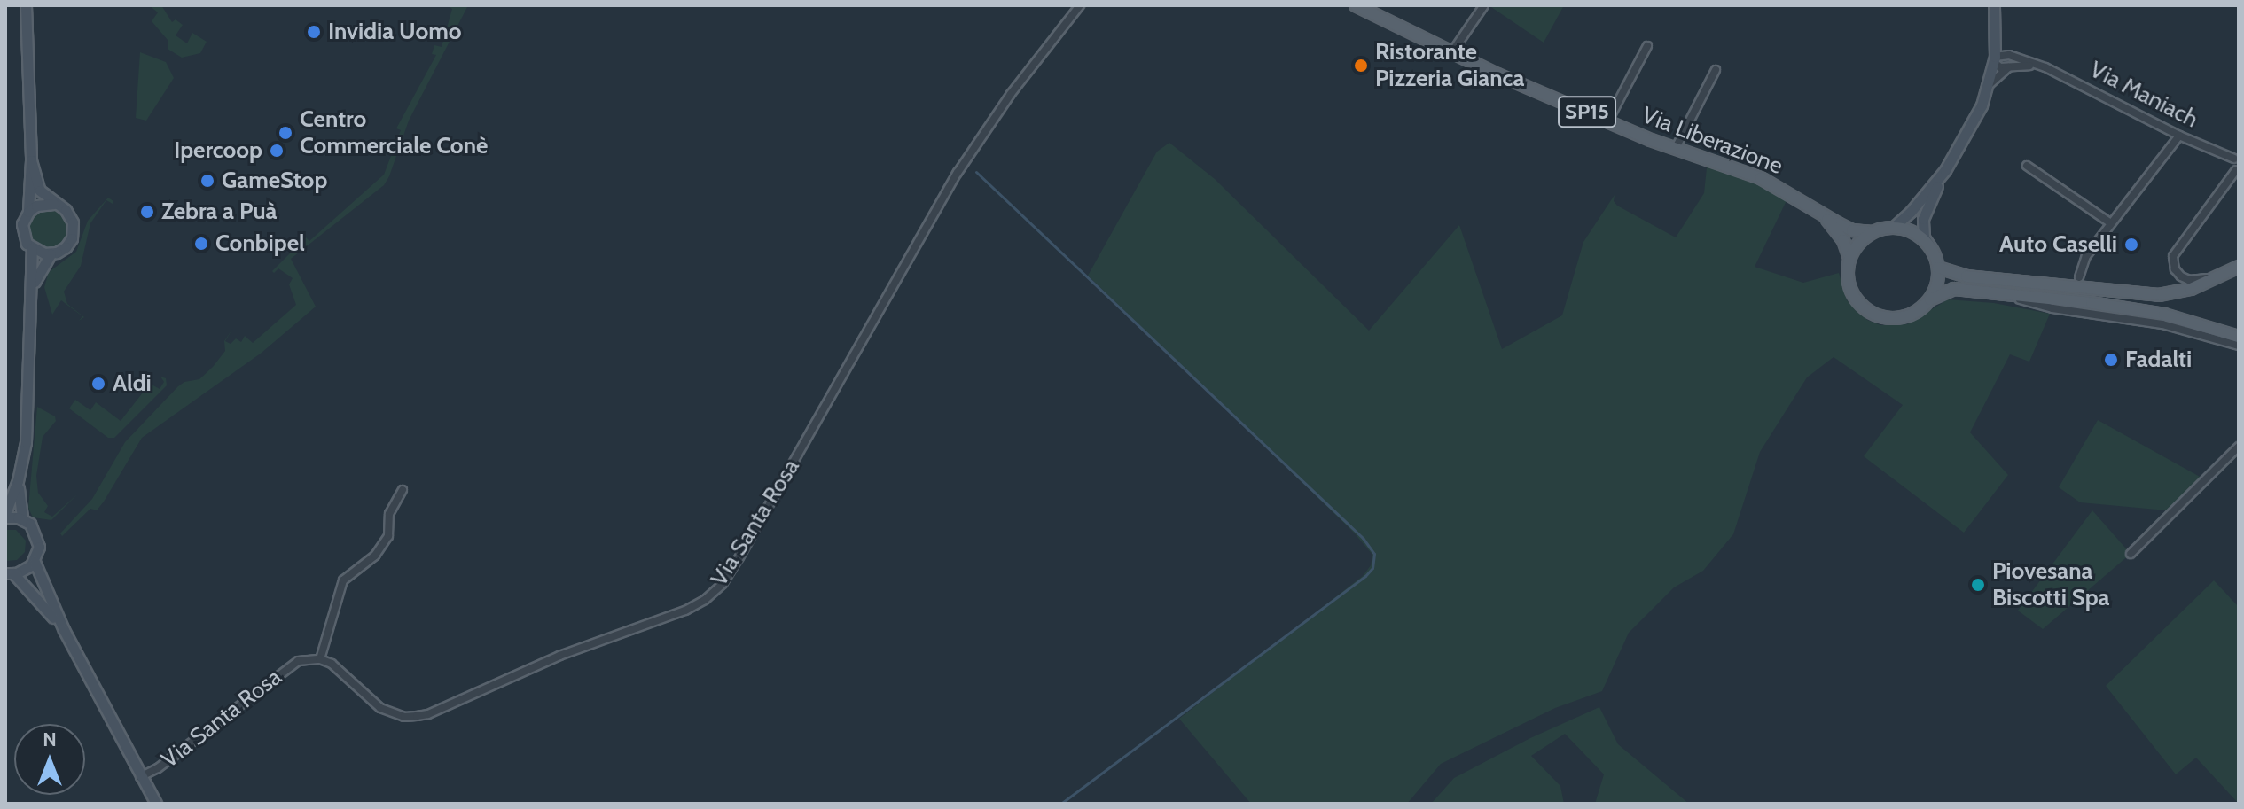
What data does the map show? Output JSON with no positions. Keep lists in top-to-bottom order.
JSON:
{
  "streets": {
    "main road": ["SP15", "Via Liberazione"],
    "street": ["Via Maniach", "Via Santa Rosa"]
  },
  "crossings": [
    ["SP15", "Via Liberazione"]
  ],
  "places": [
    "Invidia Uomo",
    "Ristorante Pizzeria Gianca",
    "Centro Commerciale Conè",
    "Ipercoop",
    "GameStop",
    "Zebra a Puà",
    "Conbipel",
    "Auto Caselli",
    "Fadalti",
    "Aldi",
    "Piovesana Biscotti Spa"
  ],
  "north": "top"
}
